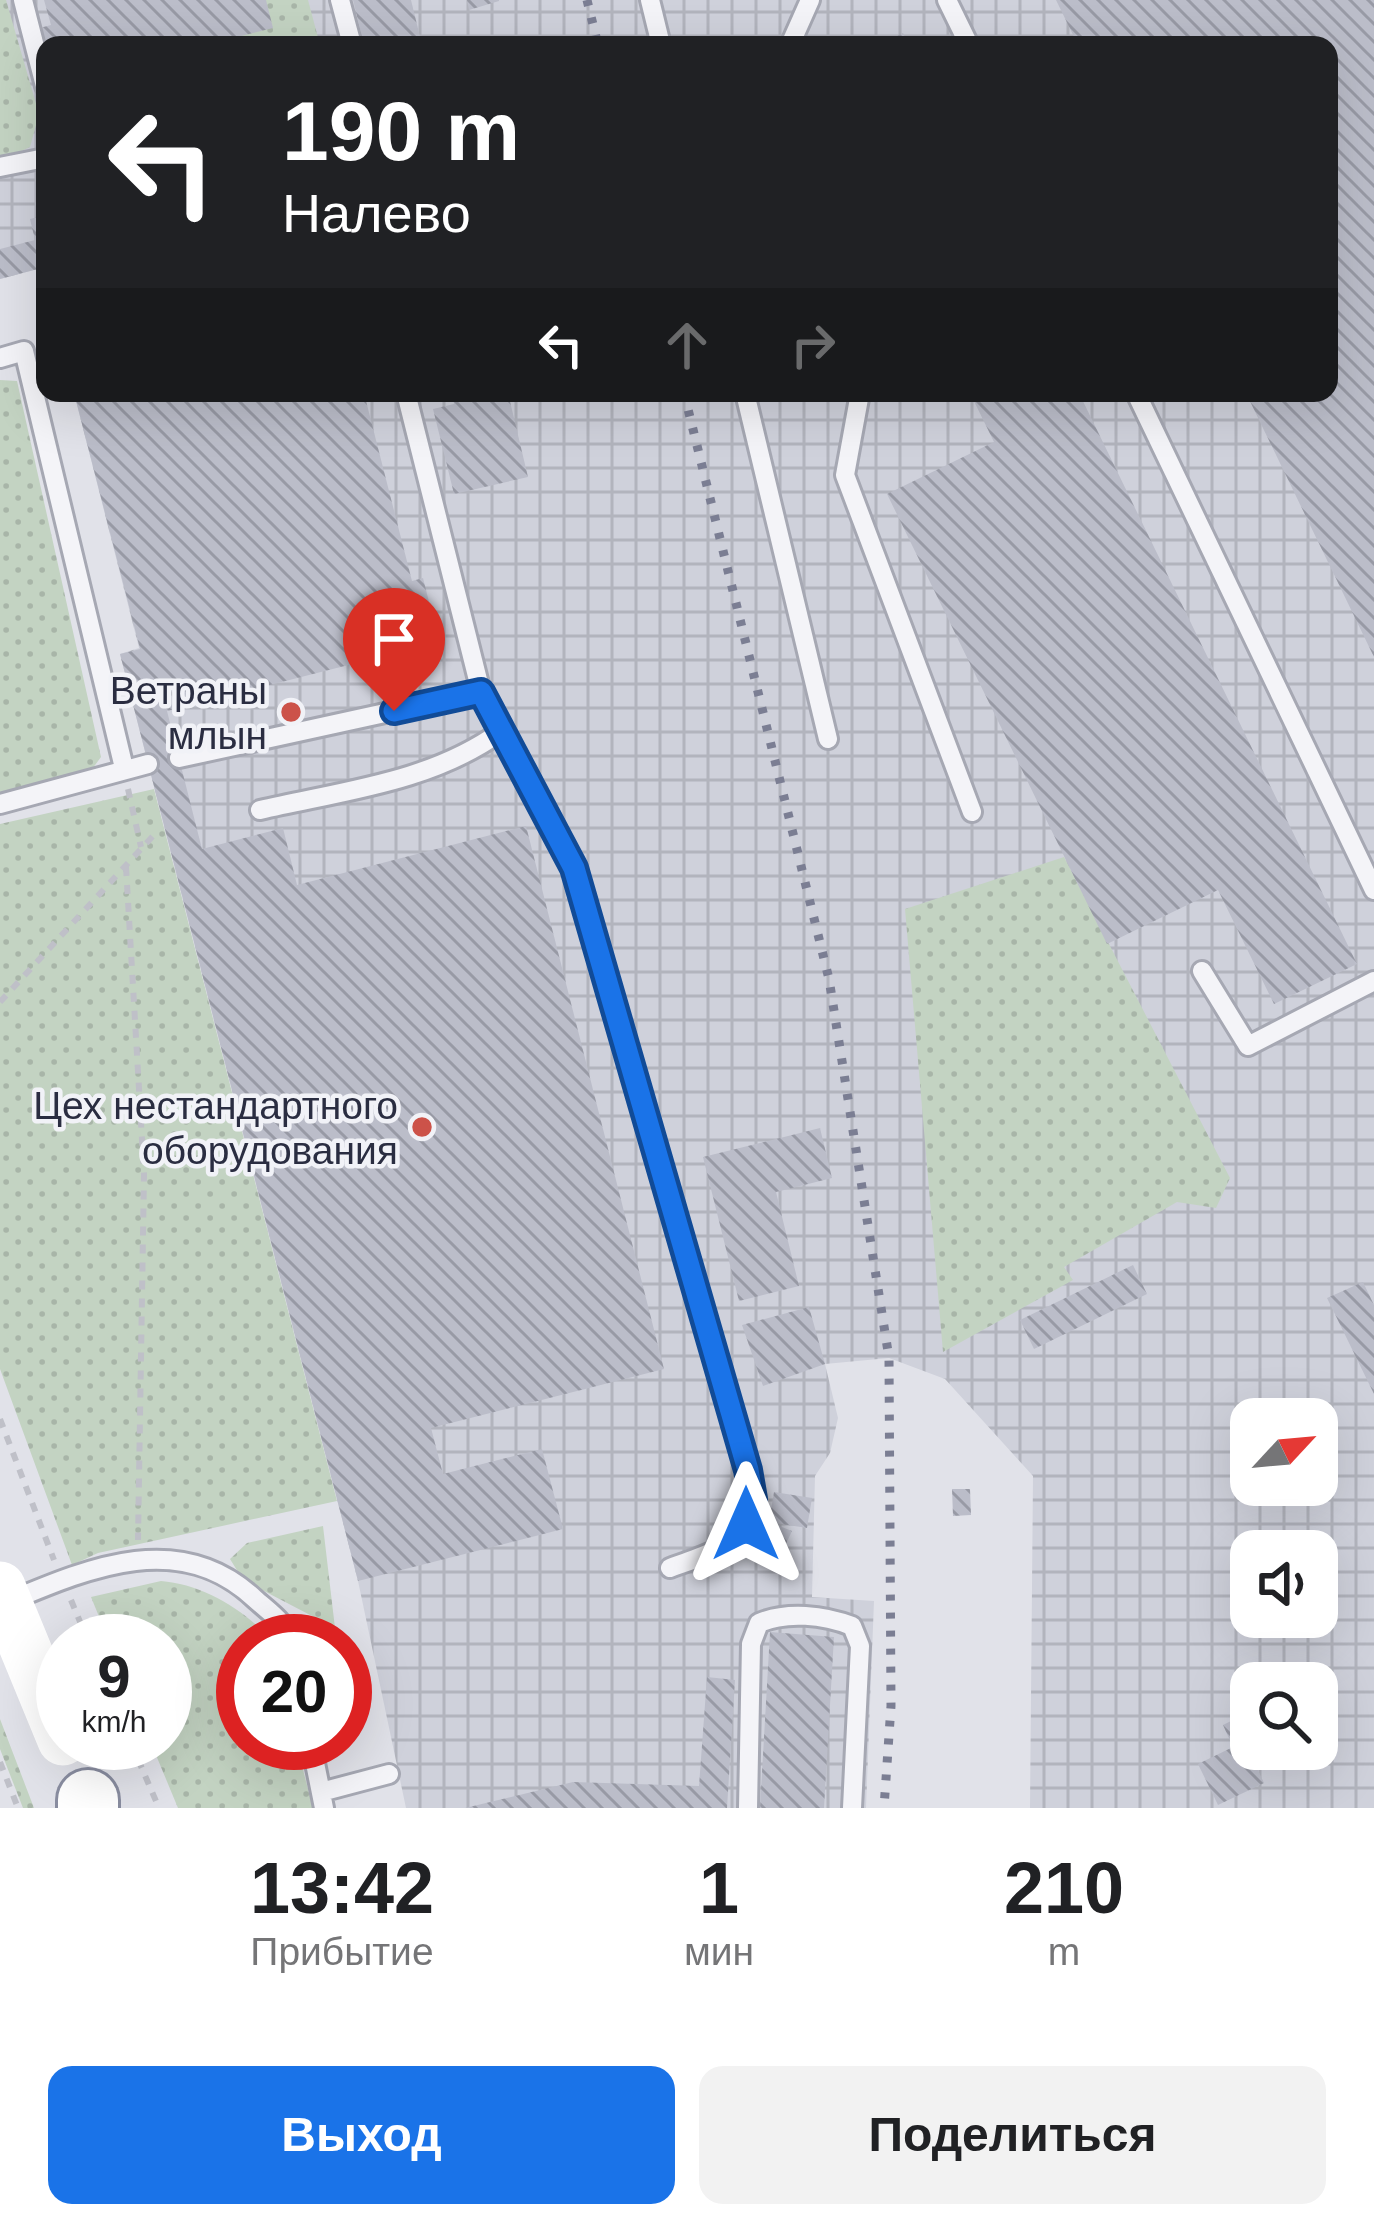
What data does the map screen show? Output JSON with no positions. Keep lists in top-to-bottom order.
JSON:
{
  "places": ["Ветраны млын", "Цех нестандартного оборудования"],
  "north": "top right",
  "page": {
    "turn": ["190 m", "Налево"],
    "speed": "9 km/h",
    "limit": "20",
    "eta": [
      "13:42",
      "Прибытие",
      "1",
      "мин",
      "210",
      "m"
    ],
    "buttons": ["Выход", "Поделиться"]
  }
}
